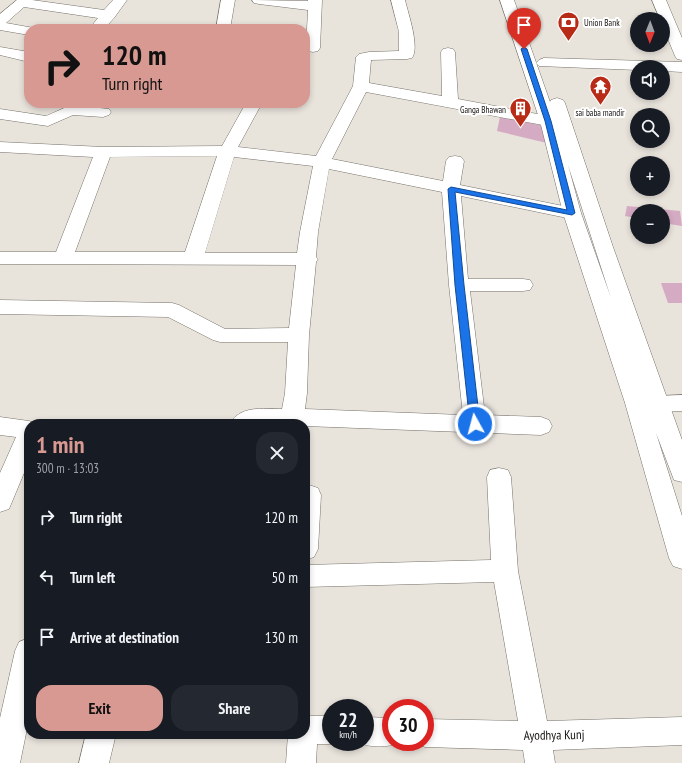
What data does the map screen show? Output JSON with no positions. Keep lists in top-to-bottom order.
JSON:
{
  "streets": {
    "street": ["Ayodhya Kunj"]
  },
  "places": {
    "bank": ["Union Bank"],
    "temple": ["sai baba mandir"],
    "building": ["Ganga Bhawan"]
  },
  "north": "bottom",
  "page": {
    "map_buttons": ["+", "−"],
    "turn": ["120 m", "Turn right"],
    "heading": ["1 min", "300 m · 13:03"],
    "list": [
      {
        "name": "Turn right",
        "value": "120 m"
      },
      {
        "name": "Turn left",
        "value": "50 m"
      },
      {
        "name": "Arrive at destination",
        "value": "130 m"
      }
    ],
    "buttons": ["Exit", "Share"],
    "speed": "22 km/h",
    "limit": "30"
  }
}
